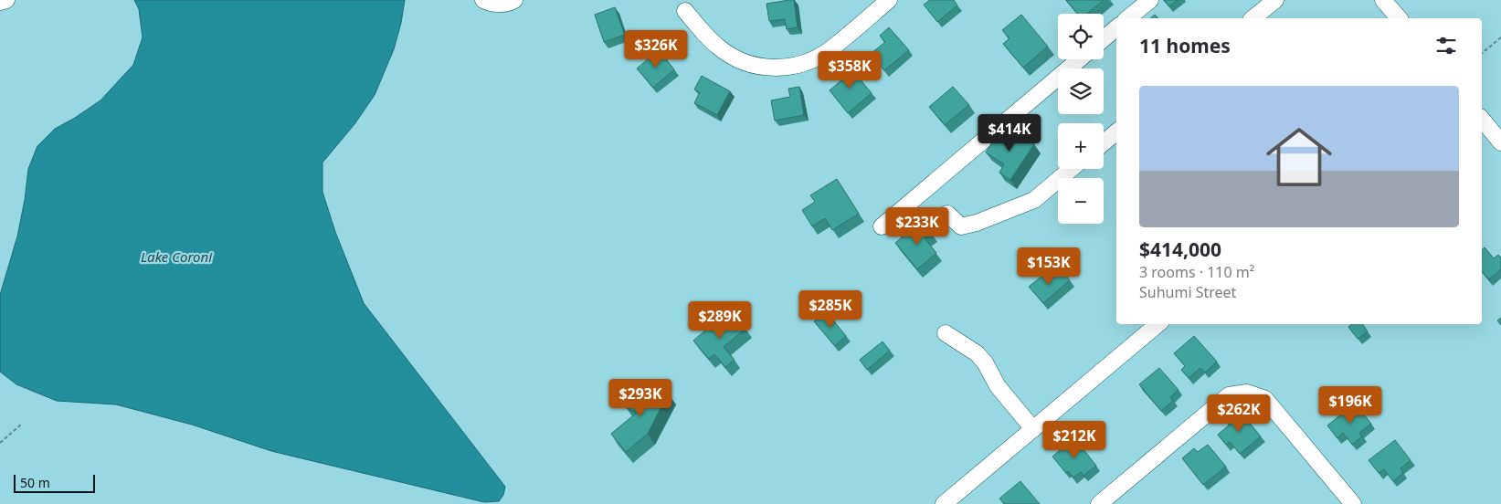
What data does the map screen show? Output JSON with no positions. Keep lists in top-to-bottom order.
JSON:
{
  "water": ["Lake Coroni"],
  "scale_bar": "50 m",
  "page": {
    "map_buttons": ["+", "−"],
    "heading": "11 homes",
    "price": [
      "$326K",
      "$358K",
      "$414K",
      "$233K",
      "$153K",
      "$285K",
      "$289K",
      "$293K",
      "$196K",
      "$262K",
      "$212K"
    ],
    "list": [
      {
        "name": "$414,000",
        "note": "3 rooms · 110 m² · Suhumi Street"
      }
    ],
    "scale": "50 m"
  }
}
